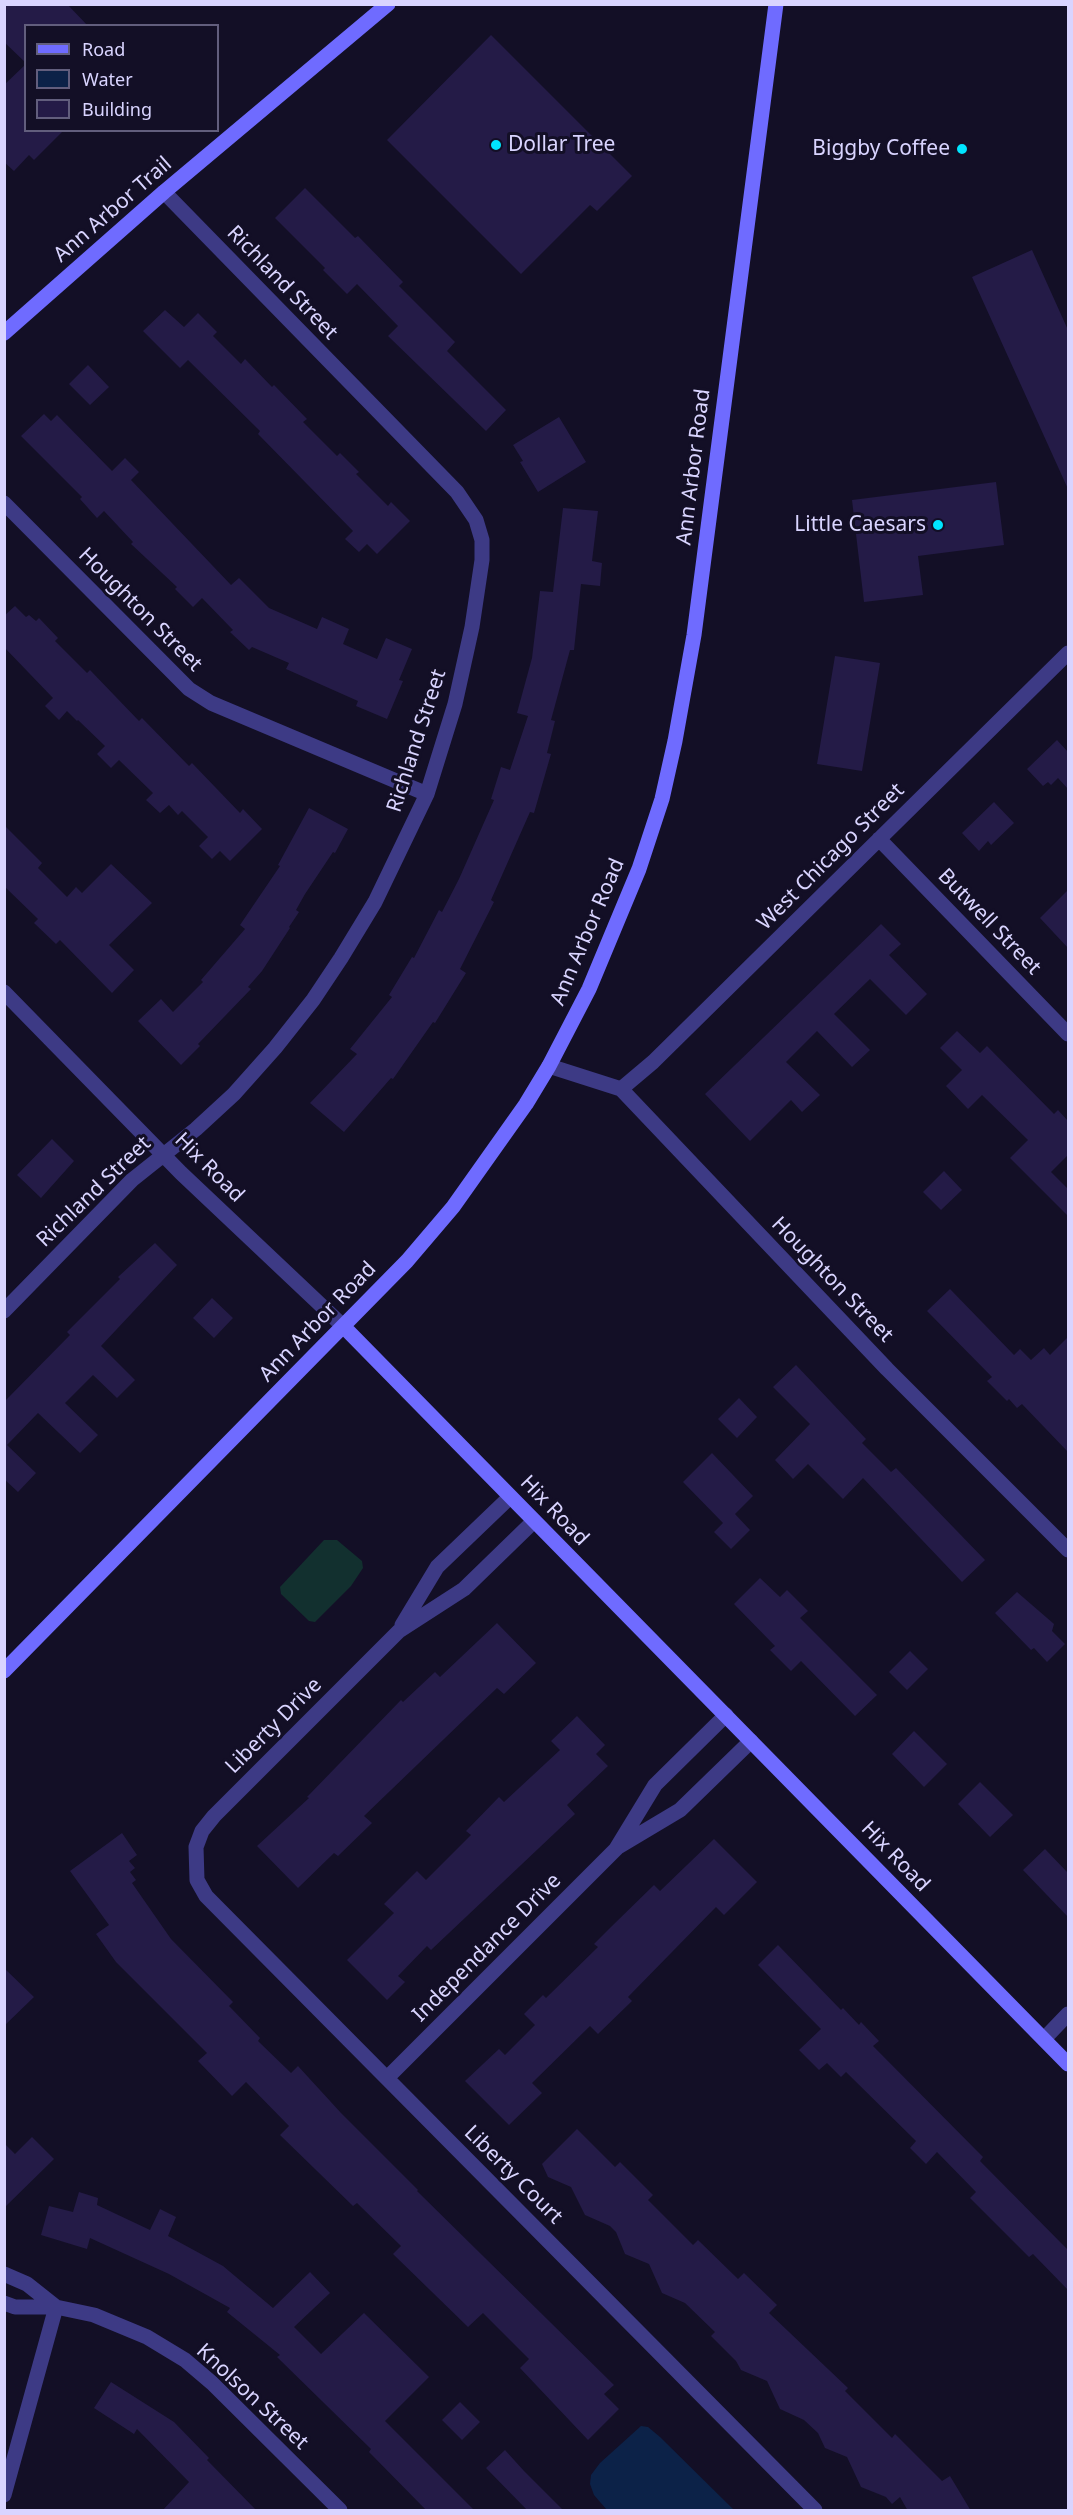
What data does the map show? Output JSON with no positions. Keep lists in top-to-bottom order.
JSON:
{
  "streets": {
    "main road": ["Ann Arbor Trail", "Ann Arbor Road", "Hix Road"],
    "street": [
      "Richland Street",
      "Houghton Street",
      "West Chicago Street",
      "Butwell Street",
      "Liberty Drive",
      "Independance Drive",
      "Liberty Court",
      "Knolson Street"
    ]
  },
  "crossings": [
    ["Ann Arbor Trail", "Richland Street"],
    ["Richland Street", "Houghton Street"],
    ["Richland Street", "Hix Road"],
    ["Ann Arbor Road", "Houghton Street"],
    ["Ann Arbor Road", "Hix Road"],
    ["Houghton Street", "West Chicago Street"],
    ["West Chicago Street", "Butwell Street"],
    ["Liberty Drive", "Liberty Court"],
    ["Independance Drive", "Liberty Court"]
  ],
  "places": ["Dollar Tree", "Biggby Coffee", "Little Caesars"],
  "legend": ["Road", "Water", "Building"]
}
